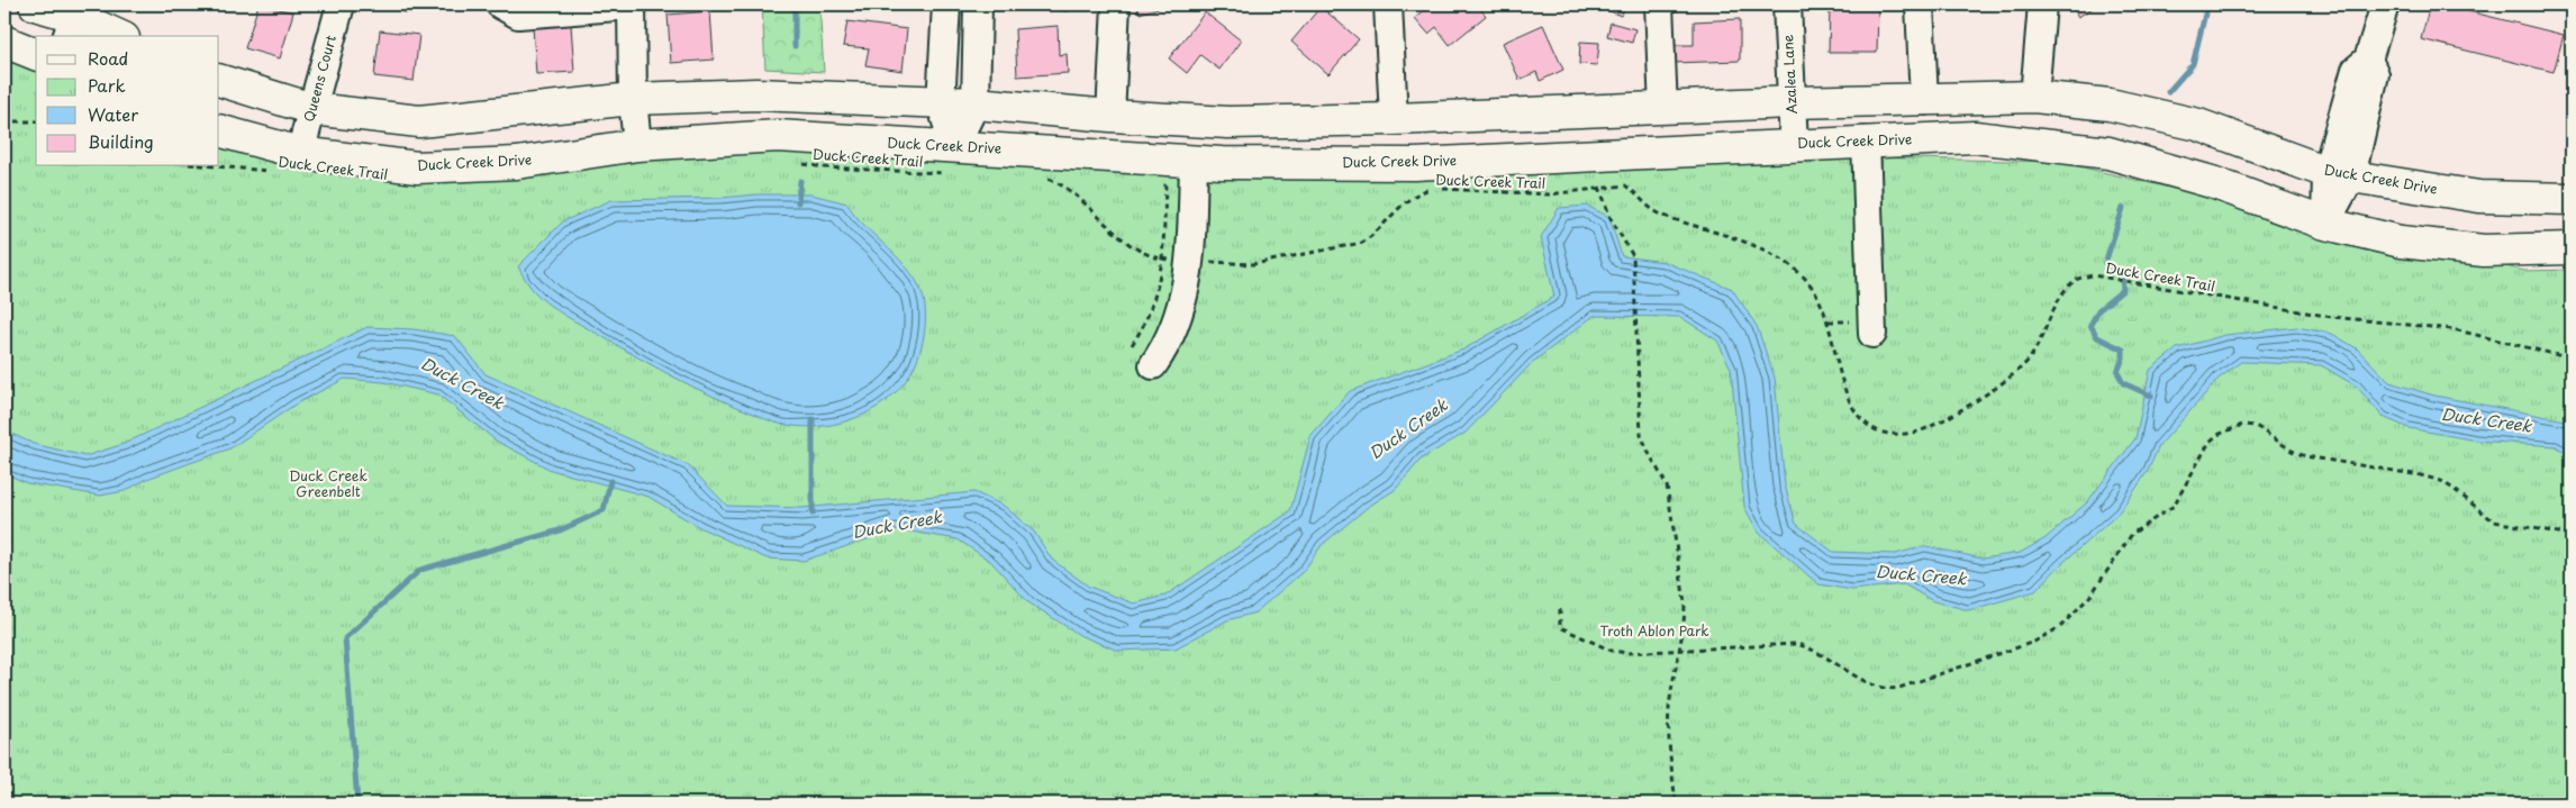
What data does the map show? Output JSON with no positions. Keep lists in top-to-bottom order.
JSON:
{
  "streets": {
    "main road": ["Duck Creek Drive"],
    "street": ["Azalea Lane", "Queens Court"],
    "path": ["Duck Creek Trail"]
  },
  "crossings": [
    ["Azalea Lane", "Duck Creek Drive"],
    ["Queens Court", "Duck Creek Drive"],
    ["Duck Creek Drive", "Duck Creek Trail"]
  ],
  "water": ["Duck Creek"],
  "parks": ["Duck Creek Greenbelt", "Troth Ablon Park"],
  "legend": [
    "Road",
    "Park",
    "Water",
    "Building"
  ]
}
